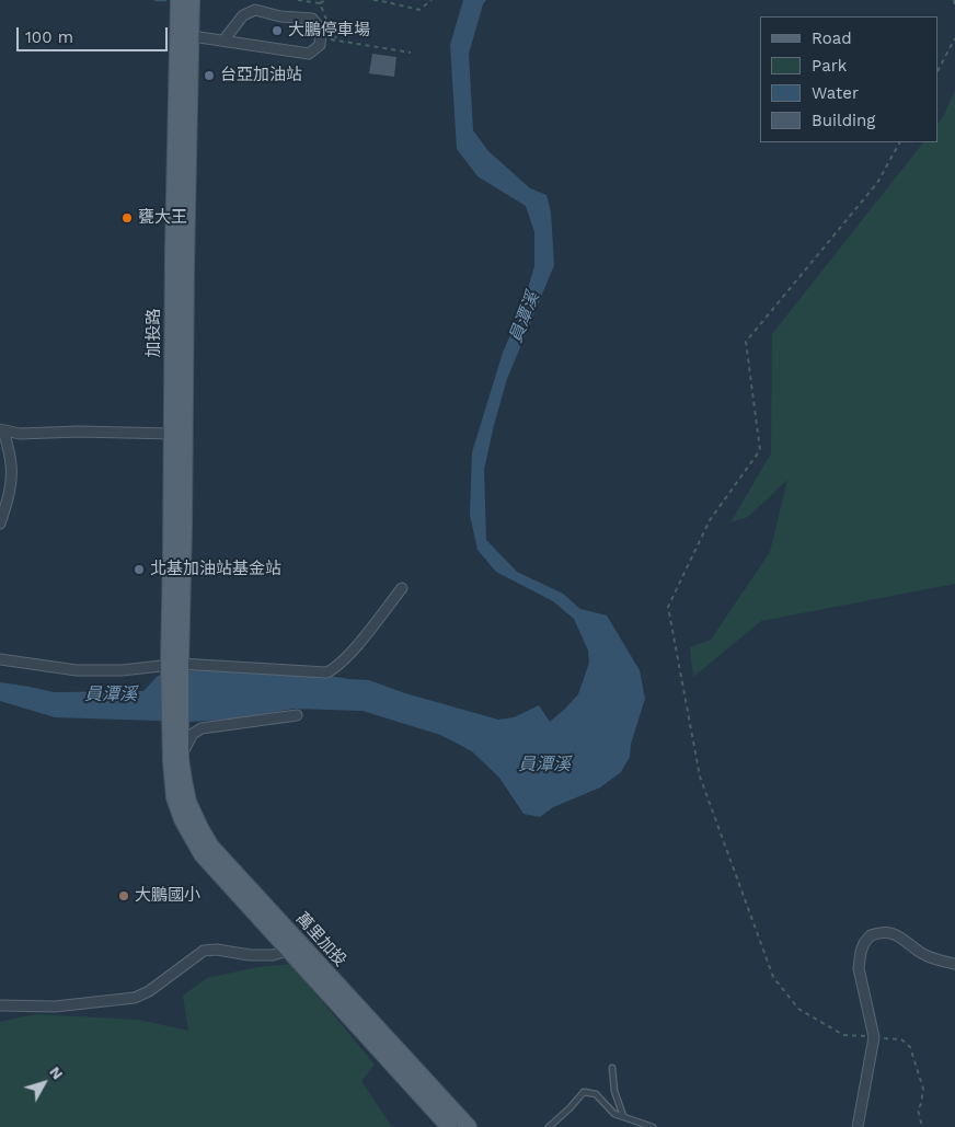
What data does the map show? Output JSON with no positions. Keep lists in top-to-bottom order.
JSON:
{
  "streets": {
    "main road": ["加投路", "萬里加投"]
  },
  "crossings": [
    ["加投路", "萬里加投"]
  ],
  "water": ["員潭溪"],
  "places": [
    "大鵬停車場",
    "台亞加油站",
    "甕大王",
    "北基加油站基金站",
    "大鵬國小"
  ],
  "legend": [
    "Road",
    "Park",
    "Water",
    "Building"
  ],
  "scale_bar": "100 m",
  "north": "top right"
}
